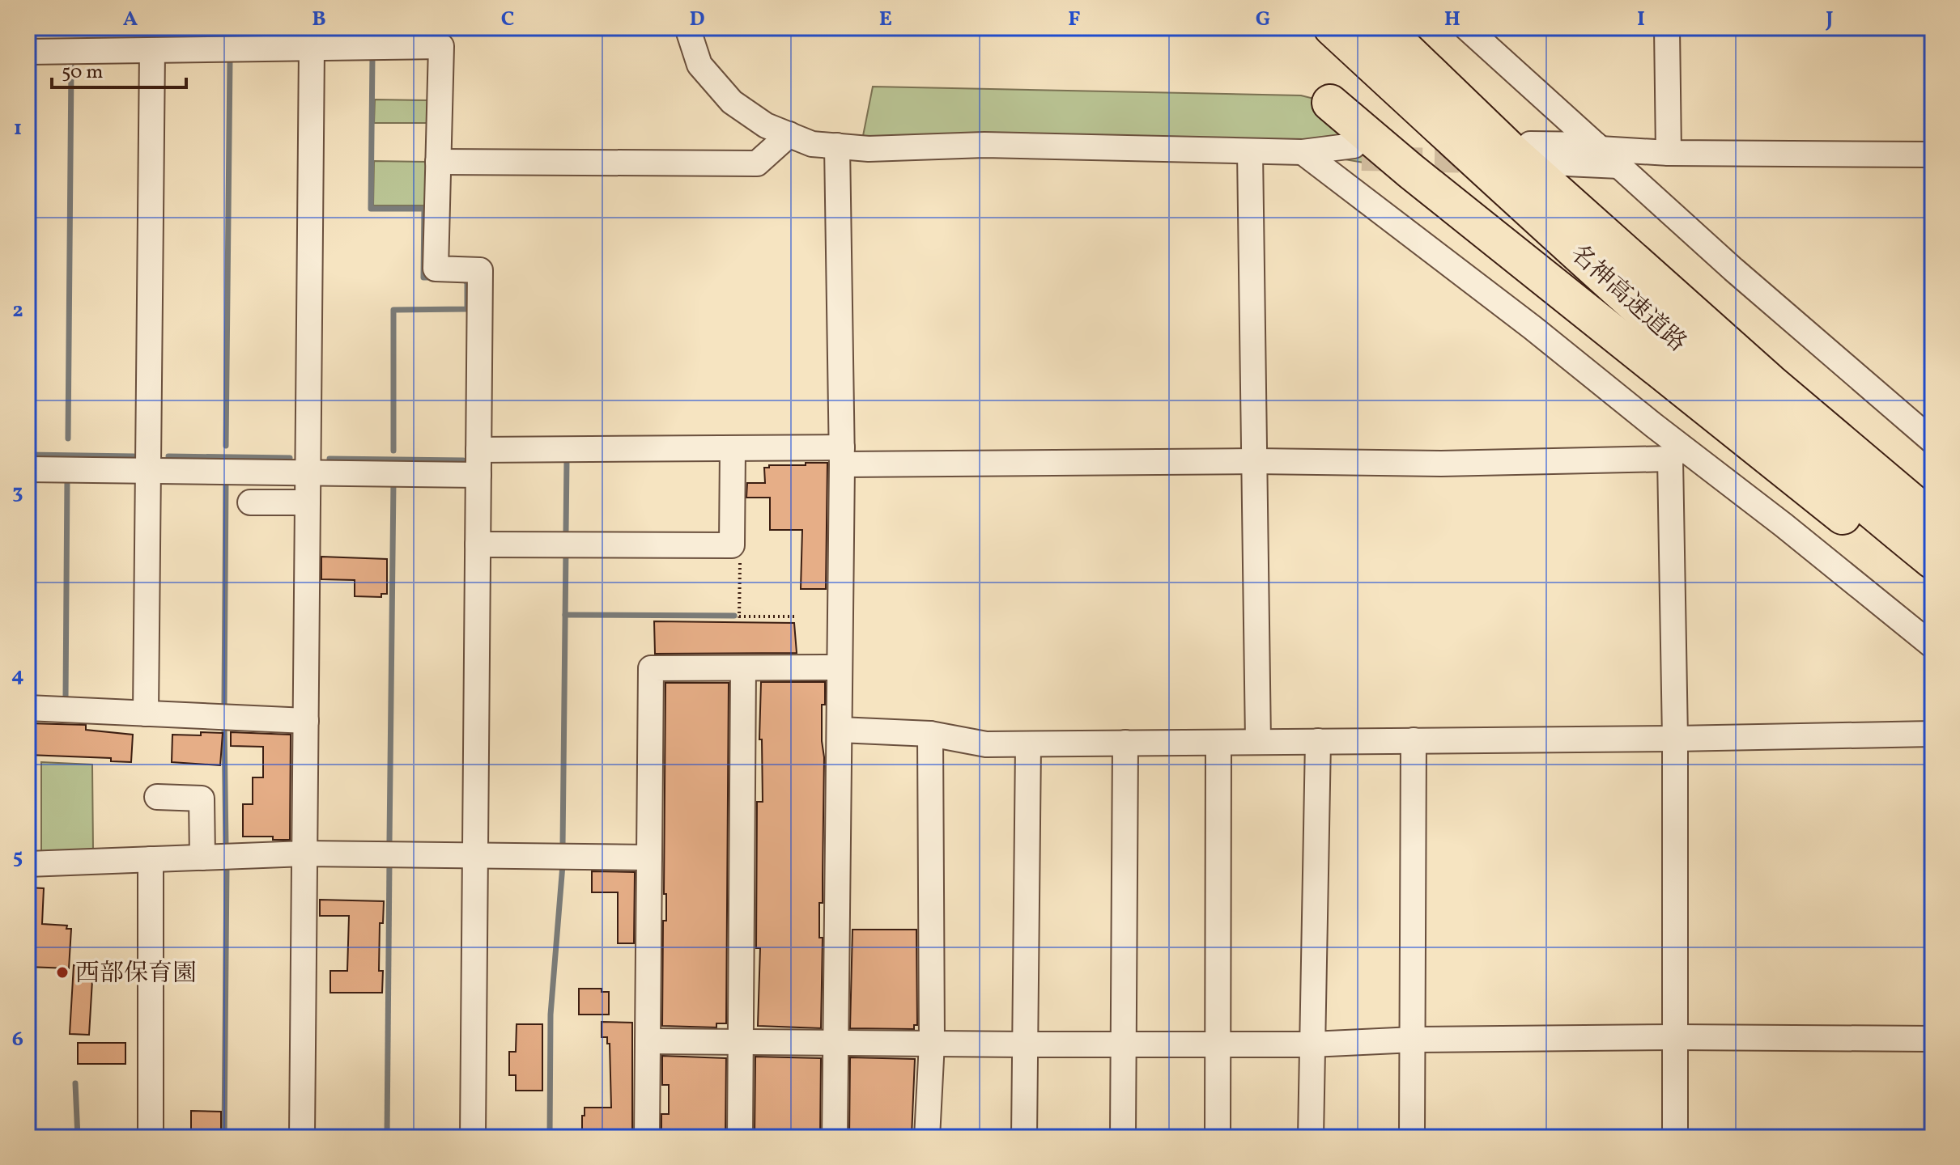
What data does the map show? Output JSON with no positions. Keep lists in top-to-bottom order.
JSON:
{
  "streets": {
    "highway": ["名神高速道路"]
  },
  "places": ["西部保育園"],
  "scale_bar": "50 m",
  "grid": {
    "columns": [
      "A",
      "B",
      "C",
      "D",
      "E",
      "F",
      "G",
      "H",
      "I",
      "J"
    ],
    "rows": [
      "1",
      "2",
      "3",
      "4",
      "5",
      "6"
    ]
  }
}
